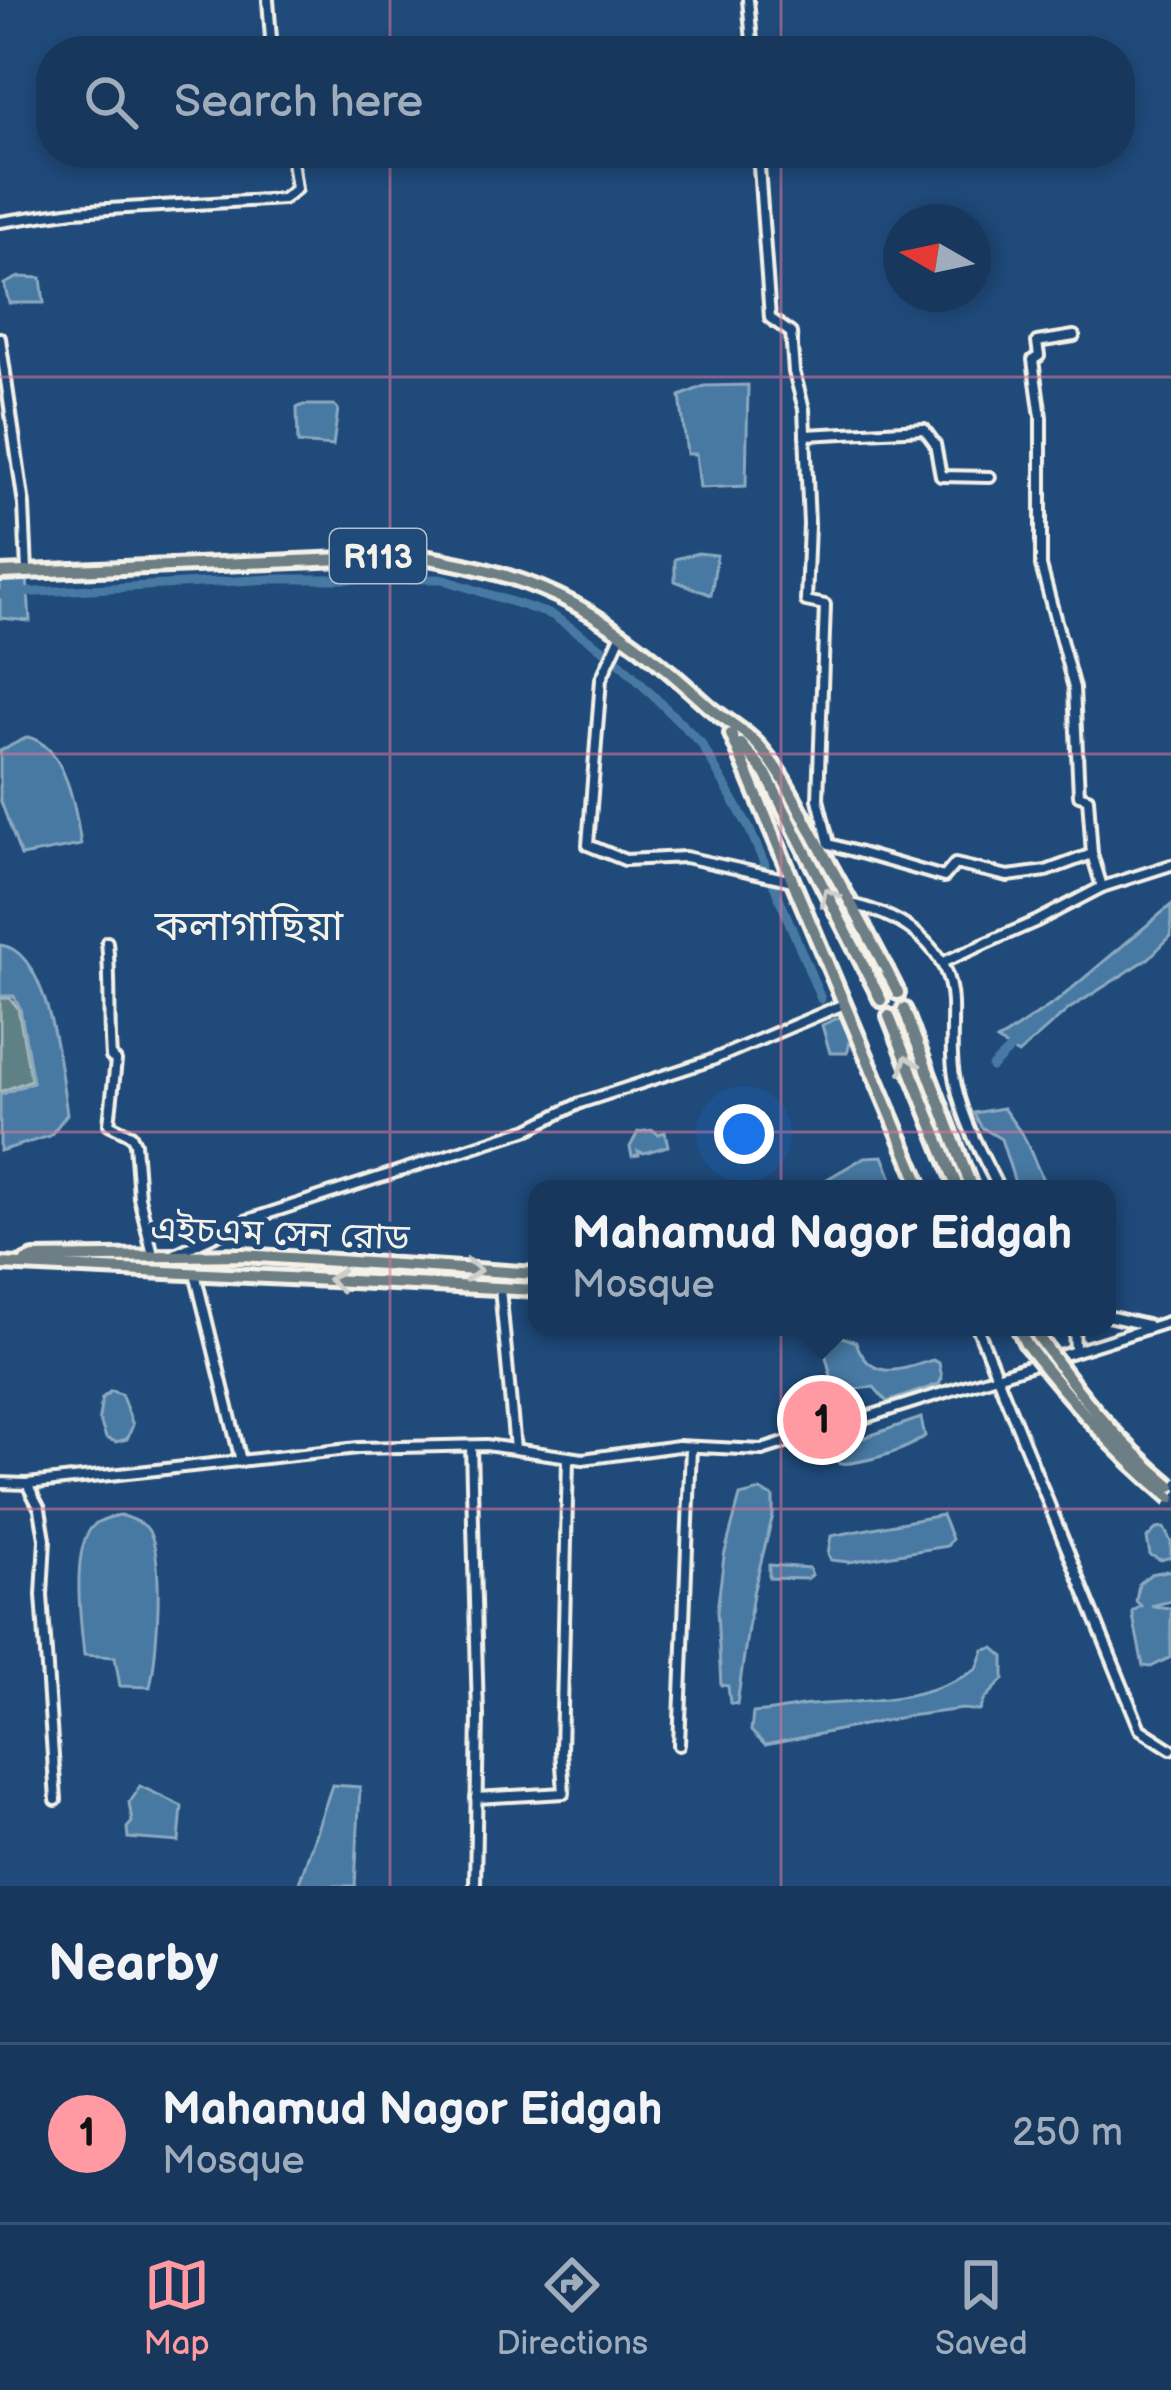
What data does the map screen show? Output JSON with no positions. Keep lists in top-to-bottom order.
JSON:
{
  "streets": {
    "main road": ["R113", "এইচএম সেন রোড"]
  },
  "districts": ["কলাগাছিয়া"],
  "north": "left",
  "page": {
    "search": "Search here",
    "popup": ["Mahamud Nagor Eidgah", "Mosque"],
    "pins": "1",
    "heading": "Nearby",
    "list": [
      {
        "mark": "1",
        "name": "Mahamud Nagor Eidgah",
        "note": "Mosque",
        "value": "250 m"
      }
    ],
    "nav": ["Map", "Directions", "Saved"]
  }
}
